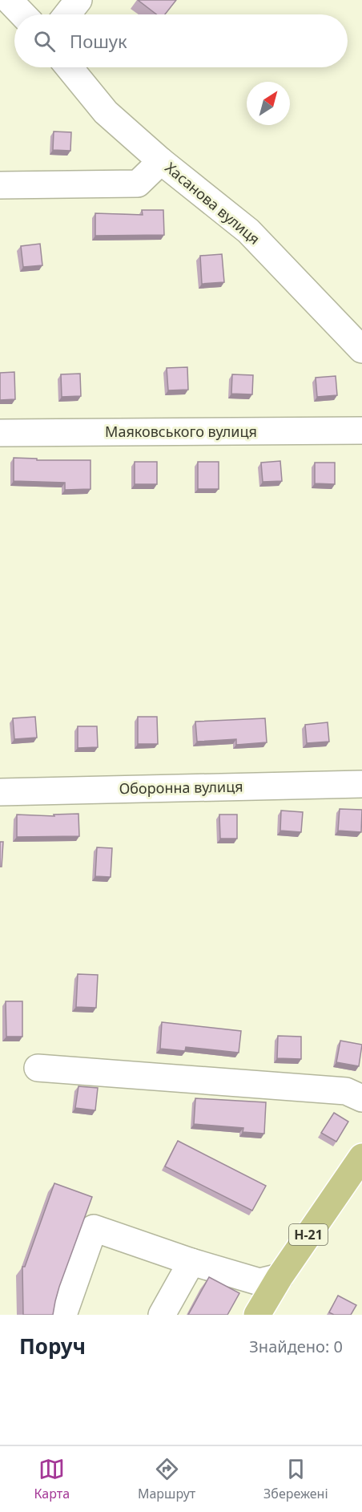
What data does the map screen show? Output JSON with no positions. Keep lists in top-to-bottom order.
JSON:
{
  "streets": {
    "main road": ["Н-21"],
    "street": ["Хасанова вулиця", "Маяковського вулиця", "Оборонна вулиця"]
  },
  "north": "top right",
  "page": {
    "search": "Пошук",
    "heading": ["Поруч", "Знайдено: 0"],
    "nav": ["Карта", "Маршрут", "Збережені"]
  }
}
